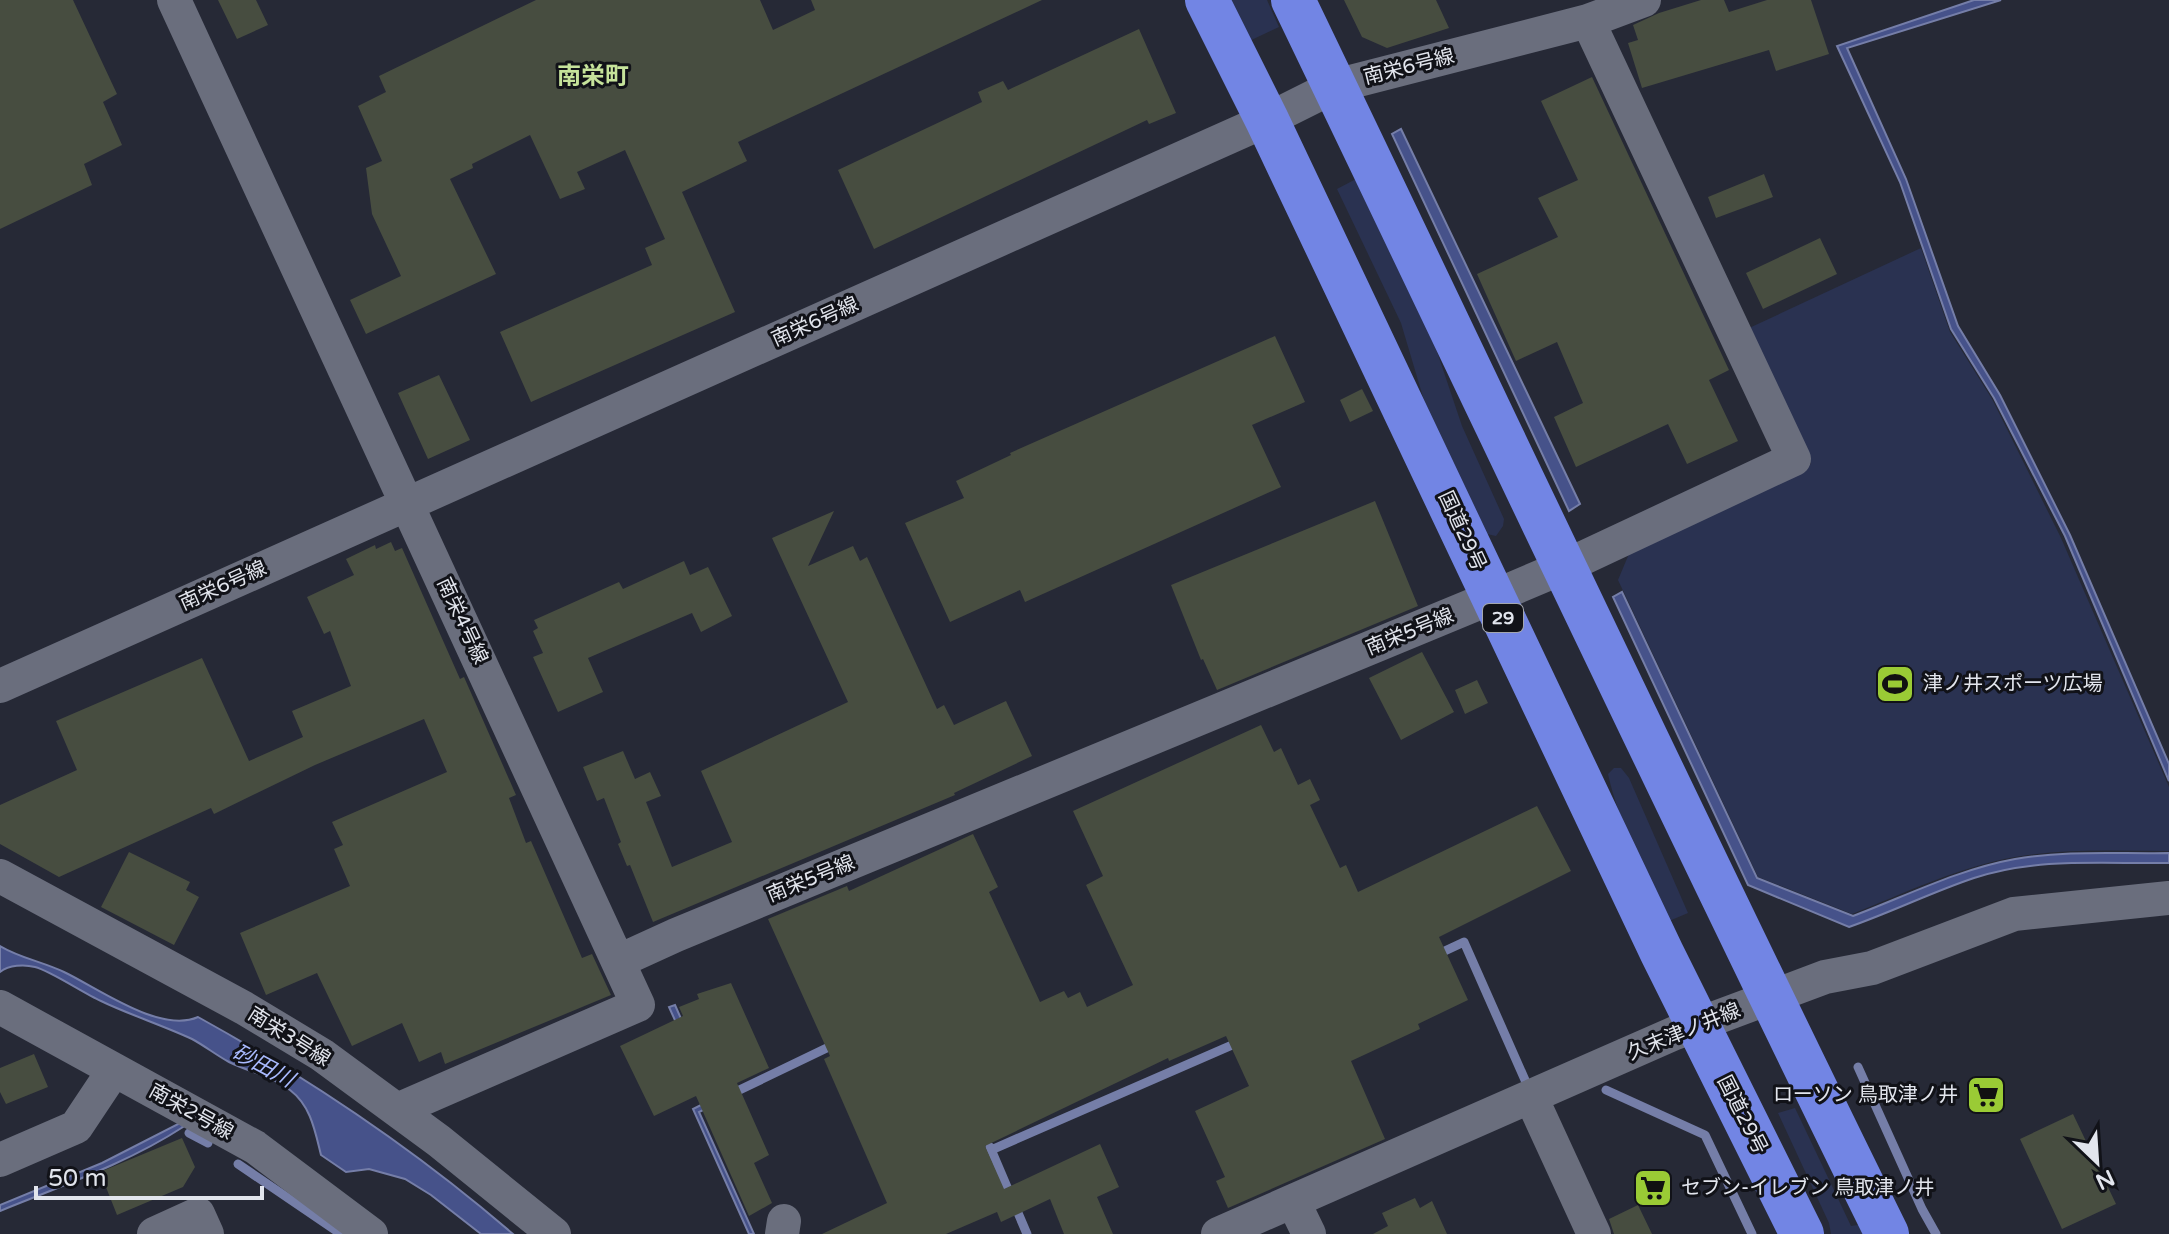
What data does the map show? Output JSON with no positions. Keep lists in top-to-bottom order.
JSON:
{
  "streets": {
    "highway": ["国道29号", "29"],
    "street": [
      "南栄6号線",
      "南栄4号線",
      "南栄5号線",
      "久末津ノ井線",
      "南栄3号線",
      "南栄2号線"
    ]
  },
  "crossings": [
    ["南栄6号線", "国道29号"],
    ["南栄6号線", "南栄4号線"],
    ["南栄6号線", "南栄5号線"],
    ["国道29号", "南栄5号線"],
    ["国道29号", "久末津ノ井線"],
    ["南栄4号線", "南栄5号線"],
    ["南栄4号線", "南栄3号線"]
  ],
  "districts": ["南栄町"],
  "water": ["砂田川"],
  "places": {
    "sports": ["津ノ井スポーツ広場"],
    "supermarket": ["ローソン 鳥取津ノ井", "セブン-イレブン 鳥取津ノ井"]
  },
  "scale_bar": "50 m",
  "north": "bottom right"
}
